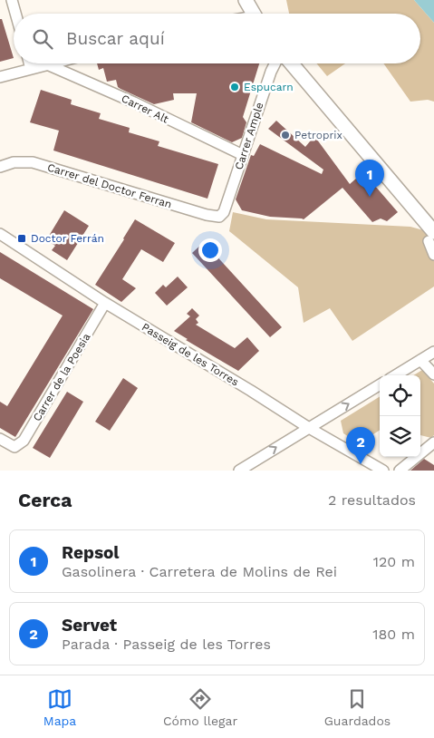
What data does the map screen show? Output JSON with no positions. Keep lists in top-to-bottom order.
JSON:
{
  "streets": {
    "street": [
      "Carrer Alt",
      "Carrer Ample",
      "Carrer del Doctor Ferran",
      "Passeig de les Torres",
      "Carrer de la Poesia"
    ]
  },
  "crossings": [
    ["Carrer Alt", "Carrer Ample"],
    ["Carrer Ample", "Carrer del Doctor Ferran"],
    ["Passeig de les Torres", "Carrer de la Poesia"]
  ],
  "places": {
    "other": ["Espucarn", "Petroprix"],
    "transit": ["Doctor Ferrán"]
  },
  "page": {
    "search": "Buscar aquí",
    "pins": ["1", "2"],
    "heading": ["Cerca", "2 resultados"],
    "list": [
      {
        "mark": "1",
        "name": "Repsol",
        "note": "Gasolinera · Carretera de Molins de Rei",
        "value": "120 m"
      },
      {
        "mark": "2",
        "name": "Servet",
        "note": "Parada · Passeig de les Torres",
        "value": "180 m"
      }
    ],
    "nav": ["Mapa", "Cómo llegar", "Guardados"]
  }
}
